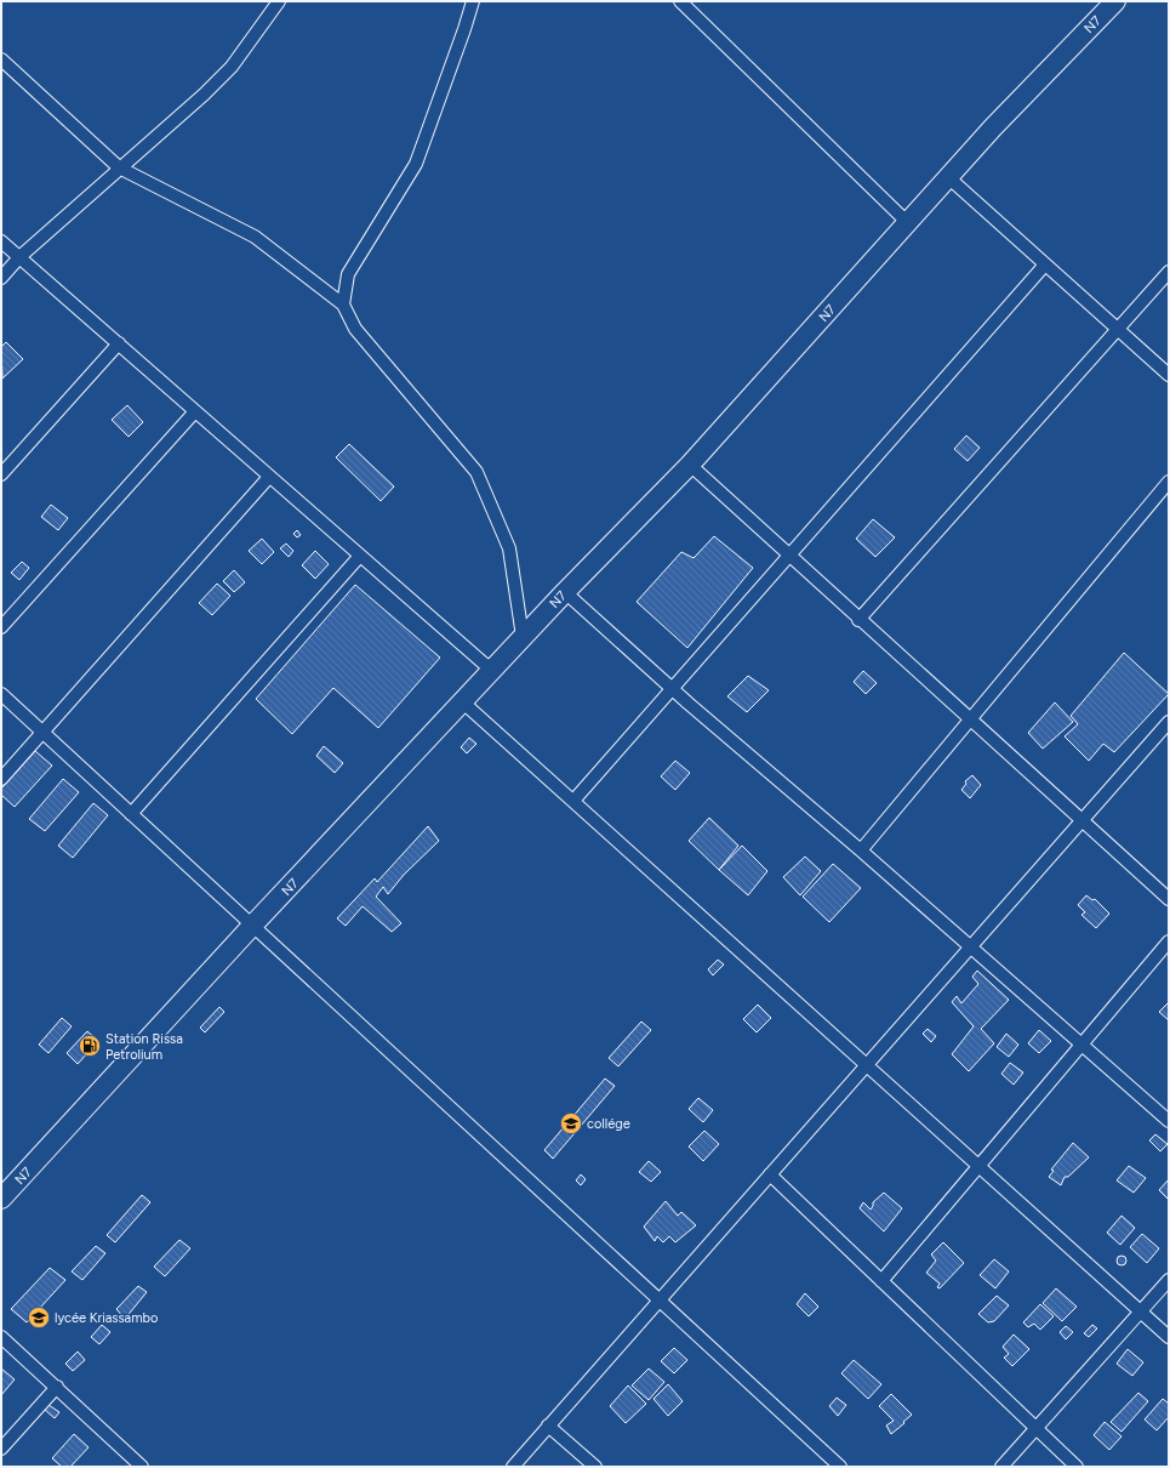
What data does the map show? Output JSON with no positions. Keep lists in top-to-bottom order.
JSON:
{
  "streets": {
    "main road": ["N7"]
  },
  "places": {
    "fuel station": ["Station Rissa Petrolium"],
    "school or university": ["collége", "lycée Kriassambo"]
  }
}
